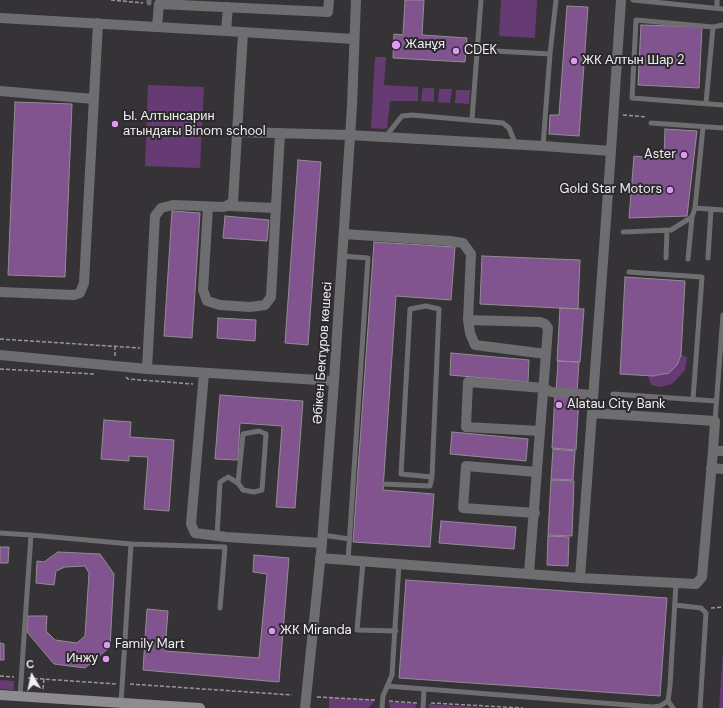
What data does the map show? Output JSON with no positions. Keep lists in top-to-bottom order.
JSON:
{
  "streets": {
    "street": ["Әбікен Бектұров көшесі"]
  },
  "places": [
    "Жанұя",
    "CDEK",
    "ЖК Алтын Шар 2",
    "Ы. Алтынсарин атындағы Binom school",
    "Aster",
    "Gold Star Motors",
    "Alatau City Bank",
    "ЖК Miranda",
    "Family Mart",
    "Инжу"
  ],
  "north": "top"
}
